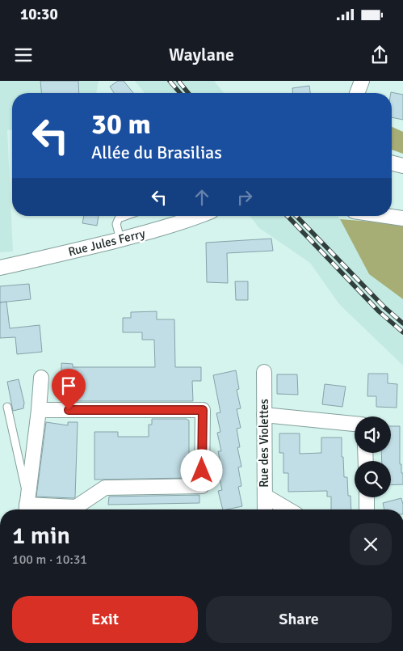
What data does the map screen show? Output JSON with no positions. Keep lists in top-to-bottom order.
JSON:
{
  "streets": {
    "street": ["Rue Jules Ferry", "Rue des Violettes"]
  },
  "page": {
    "status": "10:30",
    "header": "Waylane",
    "turn": ["30 m", "Allée du Brasilias"],
    "heading": ["1 min", "100 m · 10:31"],
    "buttons": ["Exit", "Share"]
  }
}
